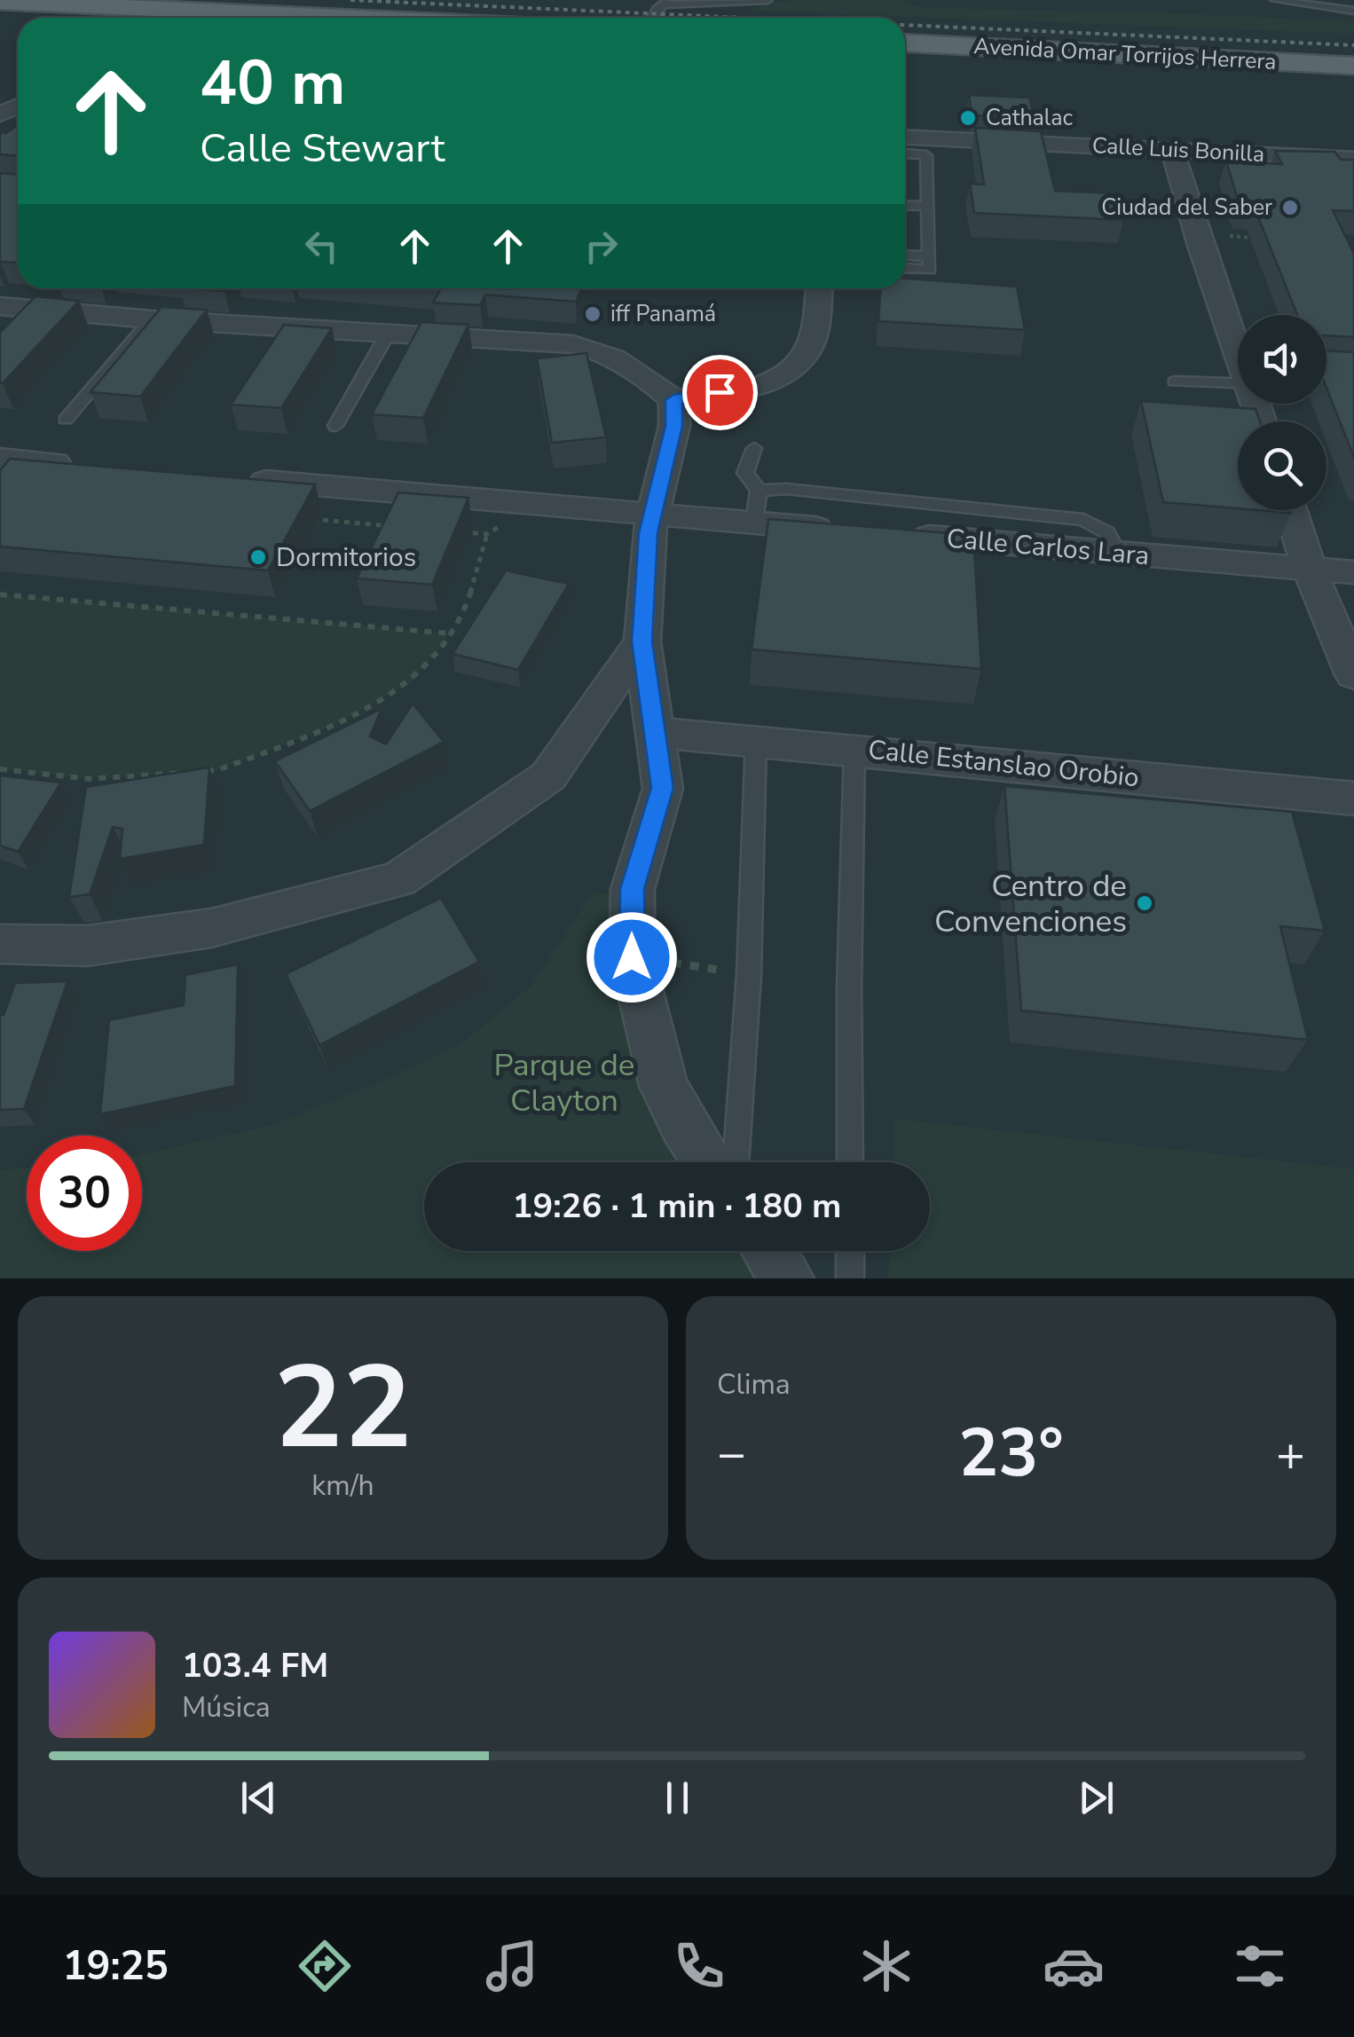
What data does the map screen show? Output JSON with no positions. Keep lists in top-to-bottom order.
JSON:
{
  "streets": {
    "main road": ["Avenida Omar Torrijos Herrera"],
    "street": ["Calle Luis Bonilla", "Calle Carlos Lara", "Calle Estanslao Orobio"]
  },
  "parks": ["Parque de Clayton"],
  "places": [
    "Cathalac",
    "Ciudad del Saber",
    "iff Panamá",
    "Dormitorios",
    "Centro de Convenciones"
  ],
  "page": {
    "turn": ["40 m", "Calle Stewart"],
    "limit": "30",
    "trip": "19:26 · 1 min · 180 m",
    "tile": [
      ["22", "km/h"],
      "Clima"
    ],
    "heat": ["−", "23°", "+"],
    "song": ["103.4 FM", "Música"],
    "tabs": "19:25"
  }
}
